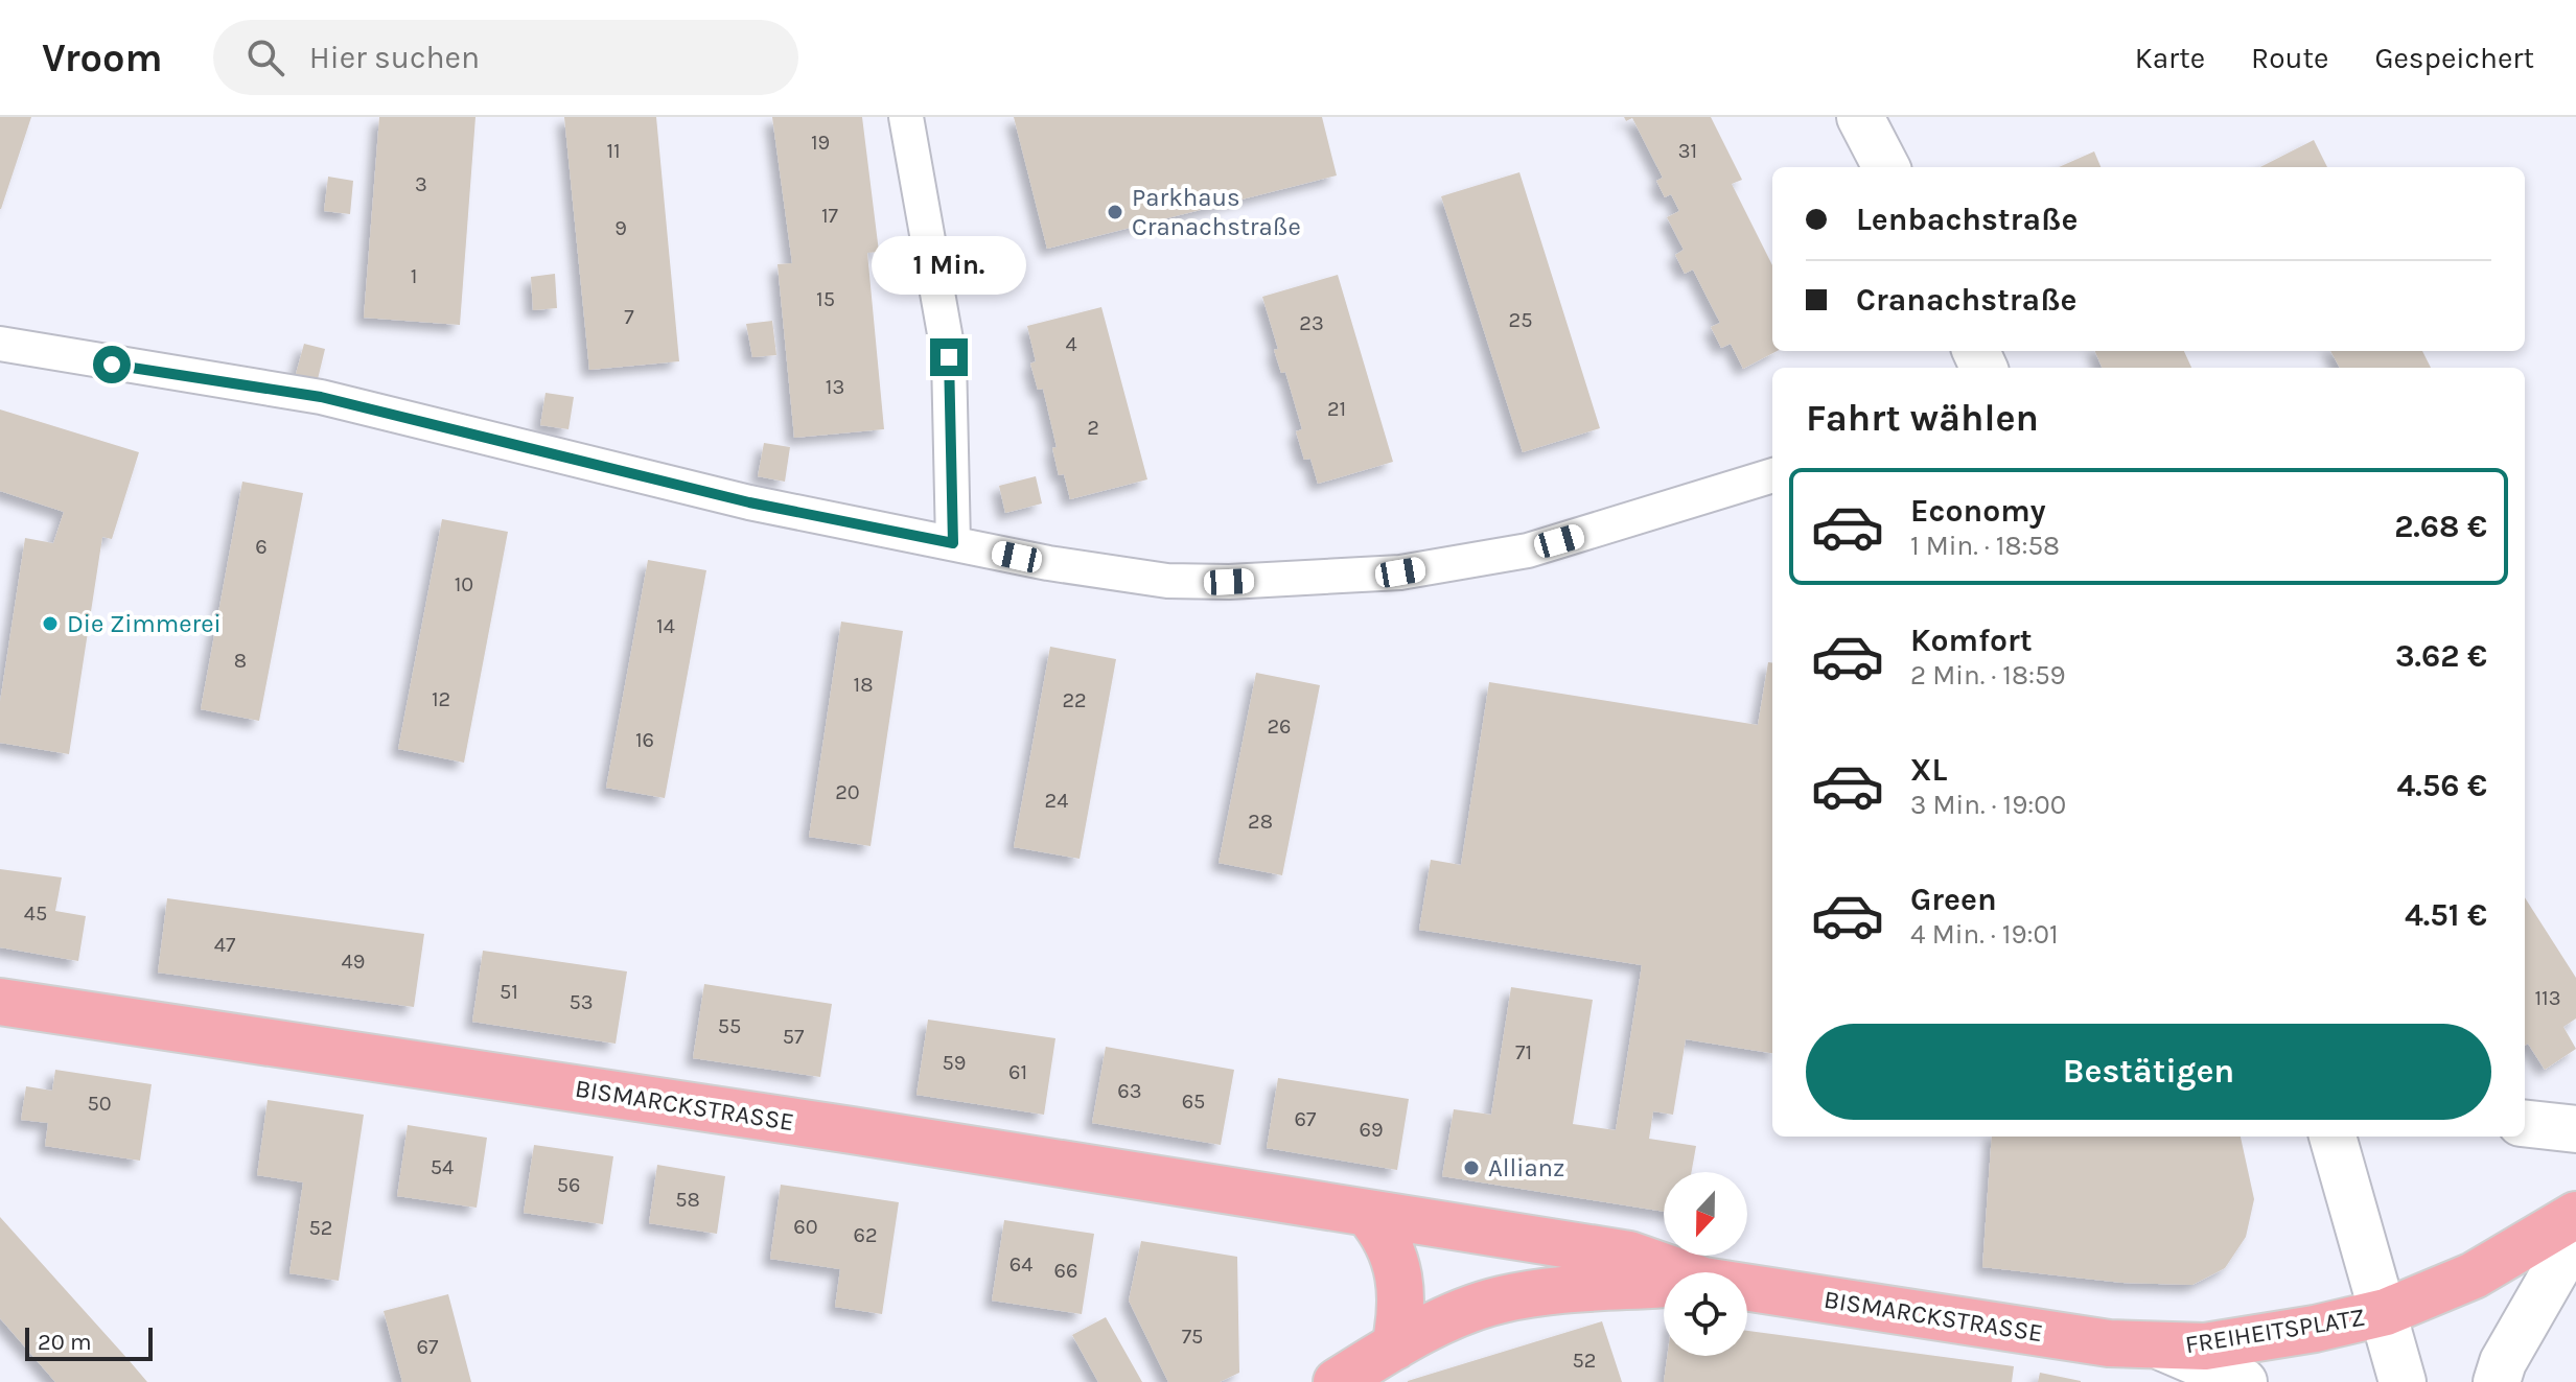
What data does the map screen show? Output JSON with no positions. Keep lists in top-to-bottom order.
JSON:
{
  "streets": {
    "main road": ["BISMARCKSTRASSE", "FREIHEITSPLATZ"]
  },
  "crossings": [
    ["BISMARCKSTRASSE", "FREIHEITSPLATZ"]
  ],
  "places": ["Parkhaus Cranachstraße", "Die Zimmerei", "Allianz"],
  "house_numbers": [
    "19",
    "11",
    "31",
    "3",
    "17",
    "9",
    "1",
    "15",
    "7",
    "25",
    "23",
    "4",
    "13",
    "21",
    "2",
    "6",
    "10",
    "14",
    "8",
    "18",
    "12",
    "22",
    "26",
    "16",
    "20",
    "24",
    "28",
    "45",
    "47",
    "49",
    "51",
    "113",
    "53",
    "55",
    "57",
    "71",
    "59",
    "61",
    "63",
    "65",
    "50",
    "67",
    "69",
    "54",
    "56",
    "58",
    "60",
    "52",
    "62",
    "64",
    "66",
    "75",
    "67",
    "52"
  ],
  "scale_bar": "20 m",
  "north": "bottom",
  "page": {
    "header": "Vroom",
    "search": "Hier suchen",
    "nav": ["Karte", "Route", "Gespeichert"],
    "banner": ["Lenbachstraße", "Cranachstraße"],
    "bubble": "1 Min.",
    "heading": "Fahrt wählen",
    "list": [
      {
        "name": "Economy",
        "note": "1 Min. · 18:58",
        "value": "2.68 €"
      },
      {
        "name": "Komfort",
        "note": "2 Min. · 18:59",
        "value": "3.62 €"
      },
      {
        "name": "XL",
        "note": "3 Min. · 19:00",
        "value": "4.56 €"
      },
      {
        "name": "Green",
        "note": "4 Min. · 19:01",
        "value": "4.51 €"
      }
    ],
    "buttons": "Bestätigen",
    "scale": "20 m"
  }
}
